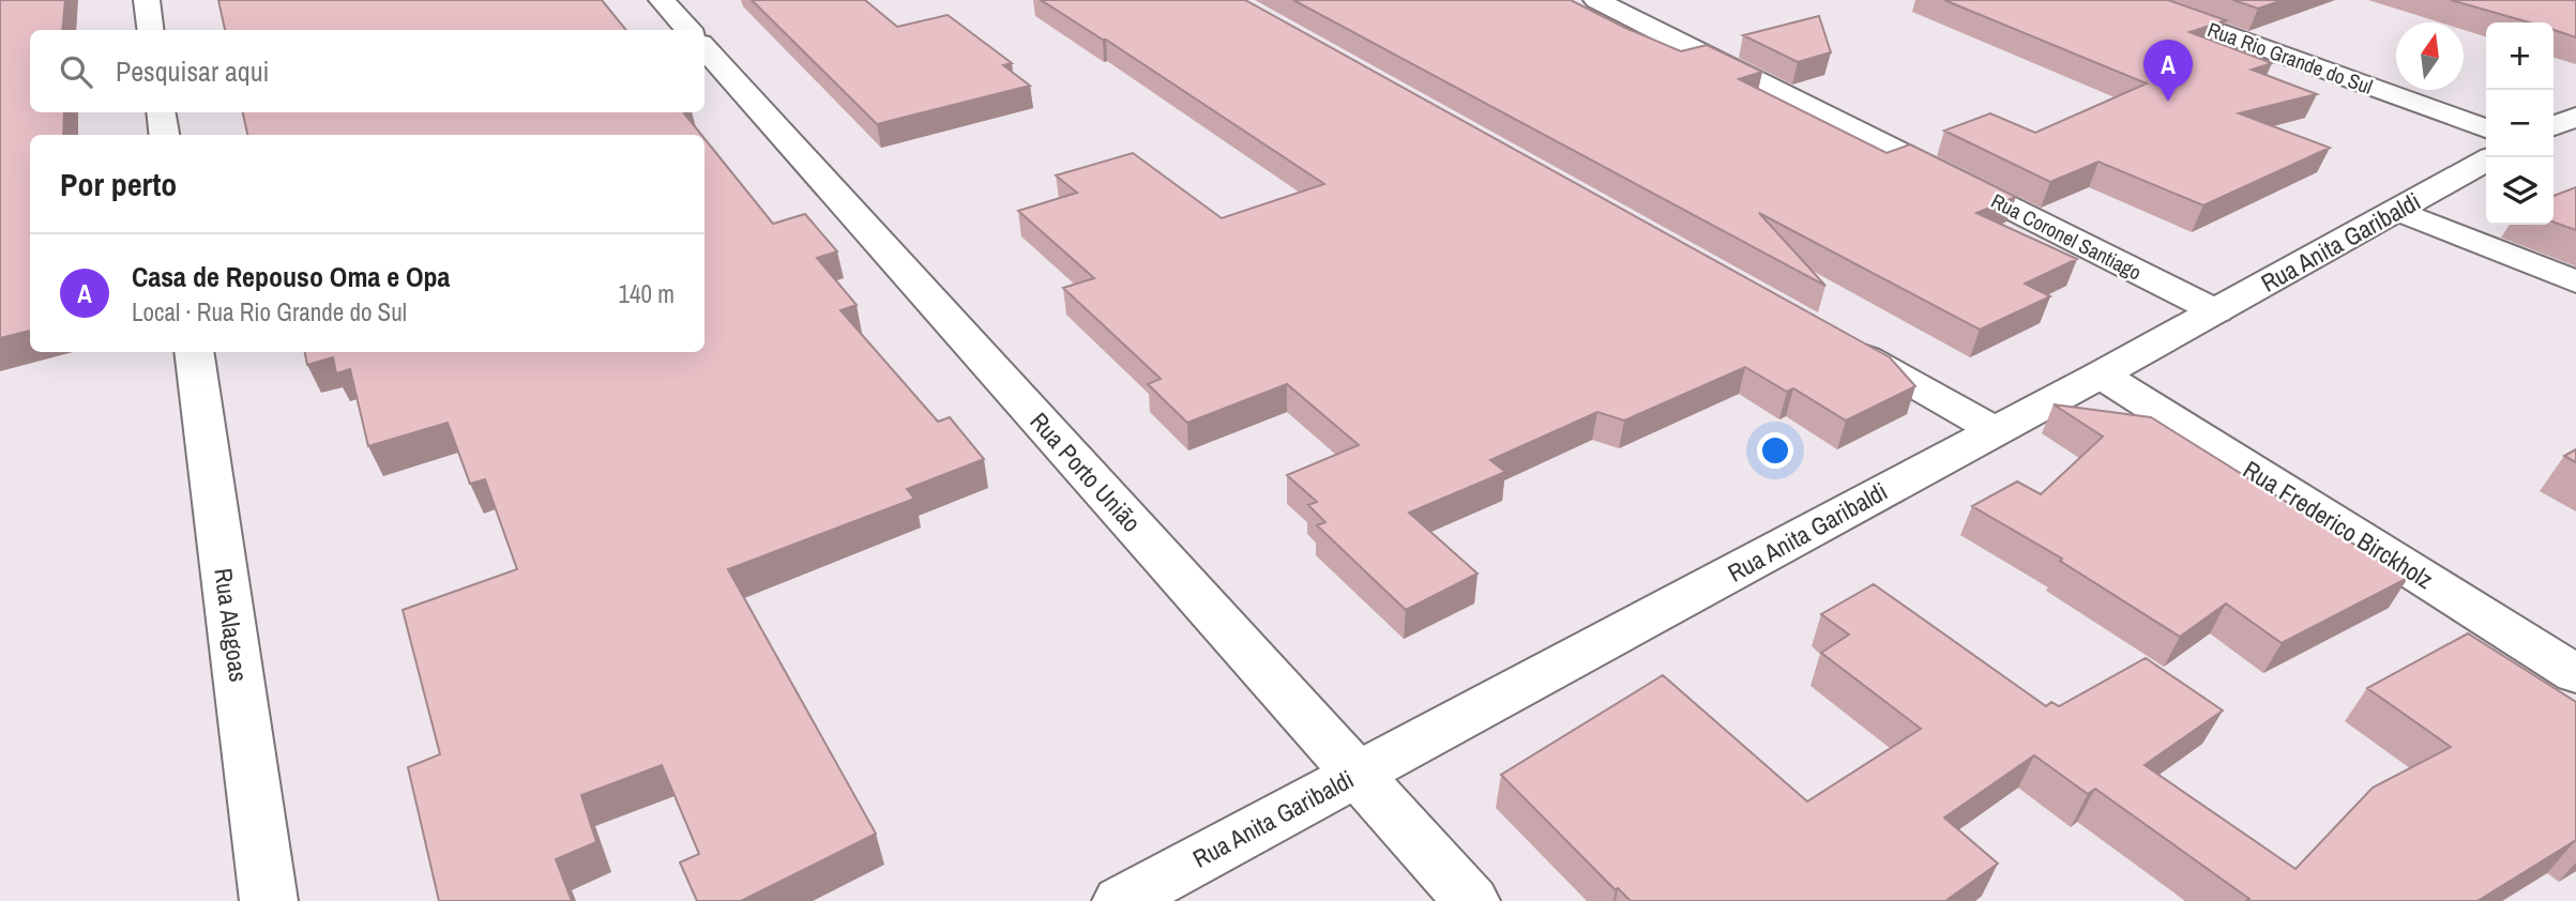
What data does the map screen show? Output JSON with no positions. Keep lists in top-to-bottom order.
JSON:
{
  "streets": {
    "street": [
      "Rua Rio Grande do Sul",
      "Rua Coronel Santiago",
      "Rua Anita Garibaldi",
      "Rua Porto União",
      "Rua Frederico Birckholz",
      "Rua Alagoas"
    ]
  },
  "crossings": [
    ["Rua Coronel Santiago", "Rua Anita Garibaldi"],
    ["Rua Anita Garibaldi", "Rua Porto União"],
    ["Rua Anita Garibaldi", "Rua Frederico Birckholz"]
  ],
  "north": "top",
  "page": {
    "map_buttons": ["+", "−"],
    "search": "Pesquisar aqui",
    "pins": "A",
    "heading": "Por perto",
    "list": [
      {
        "mark": "A",
        "name": "Casa de Repouso Oma e Opa",
        "note": "Local · Rua Rio Grande do Sul",
        "value": "140 m"
      }
    ]
  }
}
